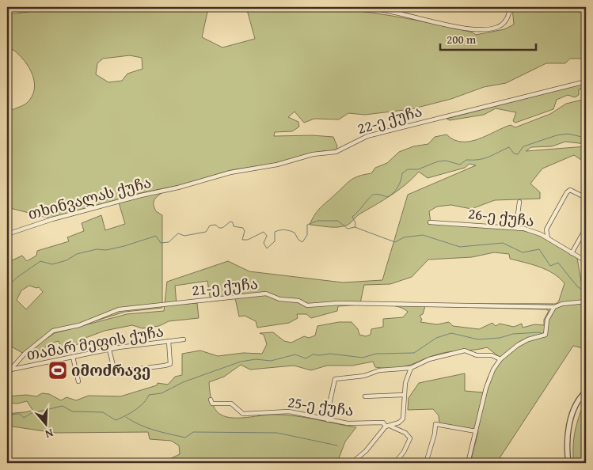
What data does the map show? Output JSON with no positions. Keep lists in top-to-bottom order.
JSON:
{
  "streets": {
    "street": [
      "22-ე ქუჩა",
      "თხინვალას ქუჩა",
      "26-ე ქუჩა",
      "21-ე ქუჩა",
      "თამარ მეფის ქუჩა",
      "25-ე ქუჩა"
    ]
  },
  "crossings": [
    ["22-ე ქუჩა", "თხინვალას ქუჩა"],
    ["21-ე ქუჩა", "თამარ მეფის ქუჩა"]
  ],
  "places": {
    "sports": ["იმოძრავე"]
  },
  "scale_bar": "200 m",
  "north": "bottom"
}
